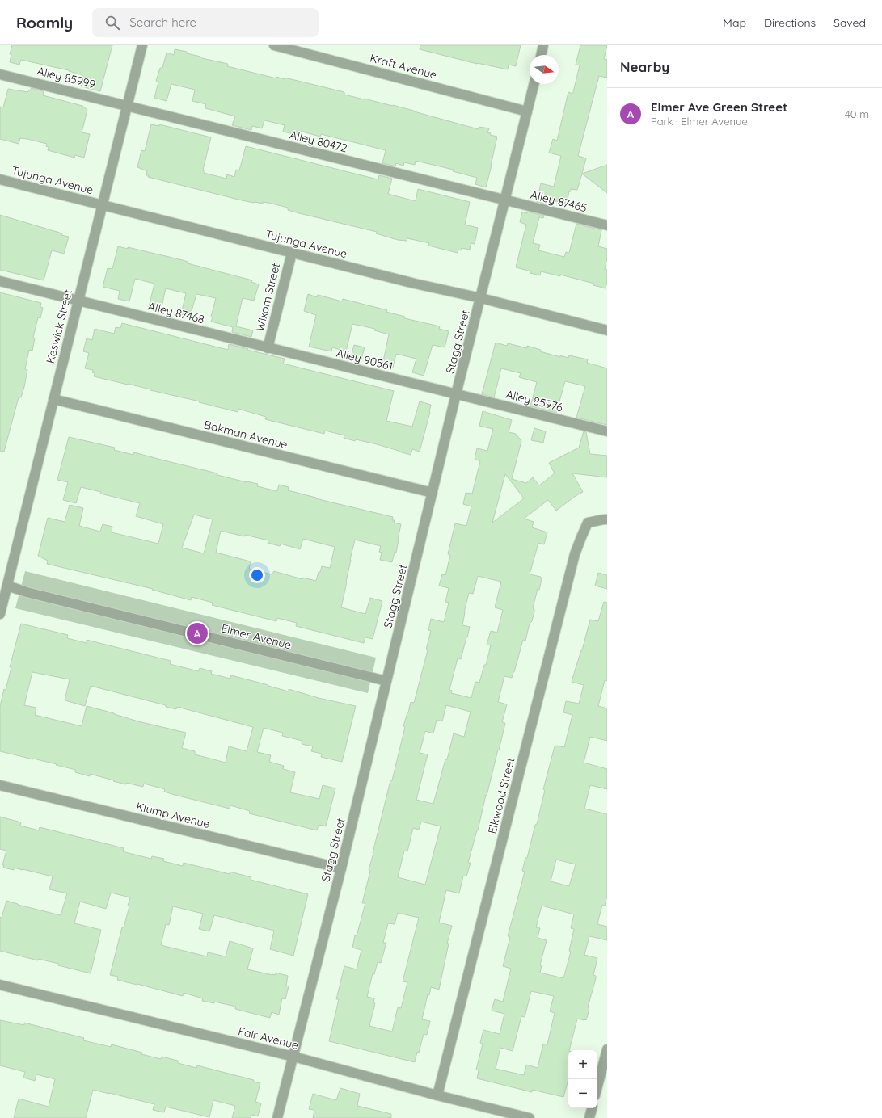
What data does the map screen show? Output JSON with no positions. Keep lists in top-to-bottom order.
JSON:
{
  "streets": {
    "street": [
      "Kraft Avenue",
      "Alley 85999",
      "Alley 80472",
      "Tujunga Avenue",
      "Alley 87465",
      "Wixom Street",
      "Alley 87468",
      "Keswick Street",
      "Stagg Street",
      "Alley 90561",
      "Alley 85976",
      "Bakman Avenue",
      "Elmer Avenue",
      "Elkwood Street",
      "Klump Avenue",
      "Fair Avenue"
    ]
  },
  "crossings": [
    ["Kraft Avenue", "Stagg Street"],
    ["Alley 85999", "Alley 80472"],
    ["Alley 85999", "Keswick Street"],
    ["Alley 80472", "Alley 87465"],
    ["Alley 80472", "Keswick Street"],
    ["Alley 80472", "Stagg Street"],
    ["Tujunga Avenue", "Wixom Street"],
    ["Tujunga Avenue", "Keswick Street"],
    ["Tujunga Avenue", "Stagg Street"],
    ["Alley 87465", "Stagg Street"],
    ["Wixom Street", "Alley 87468"],
    ["Wixom Street", "Alley 90561"],
    ["Alley 87468", "Keswick Street"],
    ["Alley 87468", "Alley 90561"],
    ["Keswick Street", "Bakman Avenue"],
    ["Keswick Street", "Elmer Avenue"],
    ["Stagg Street", "Alley 90561"],
    ["Stagg Street", "Alley 85976"],
    ["Stagg Street", "Bakman Avenue"],
    ["Stagg Street", "Elmer Avenue"],
    ["Stagg Street", "Klump Avenue"],
    ["Stagg Street", "Fair Avenue"],
    ["Alley 90561", "Alley 85976"],
    ["Elkwood Street", "Fair Avenue"]
  ],
  "north": "right",
  "page": {
    "header": "Roamly",
    "search": "Search here",
    "nav": ["Map", "Directions", "Saved"],
    "heading": "Nearby",
    "list": [
      {
        "mark": "A",
        "name": "Elmer Ave Green Street",
        "note": "Park · Elmer Avenue",
        "value": "40 m"
      }
    ],
    "pins": "A",
    "map_buttons": ["+", "−"]
  }
}
